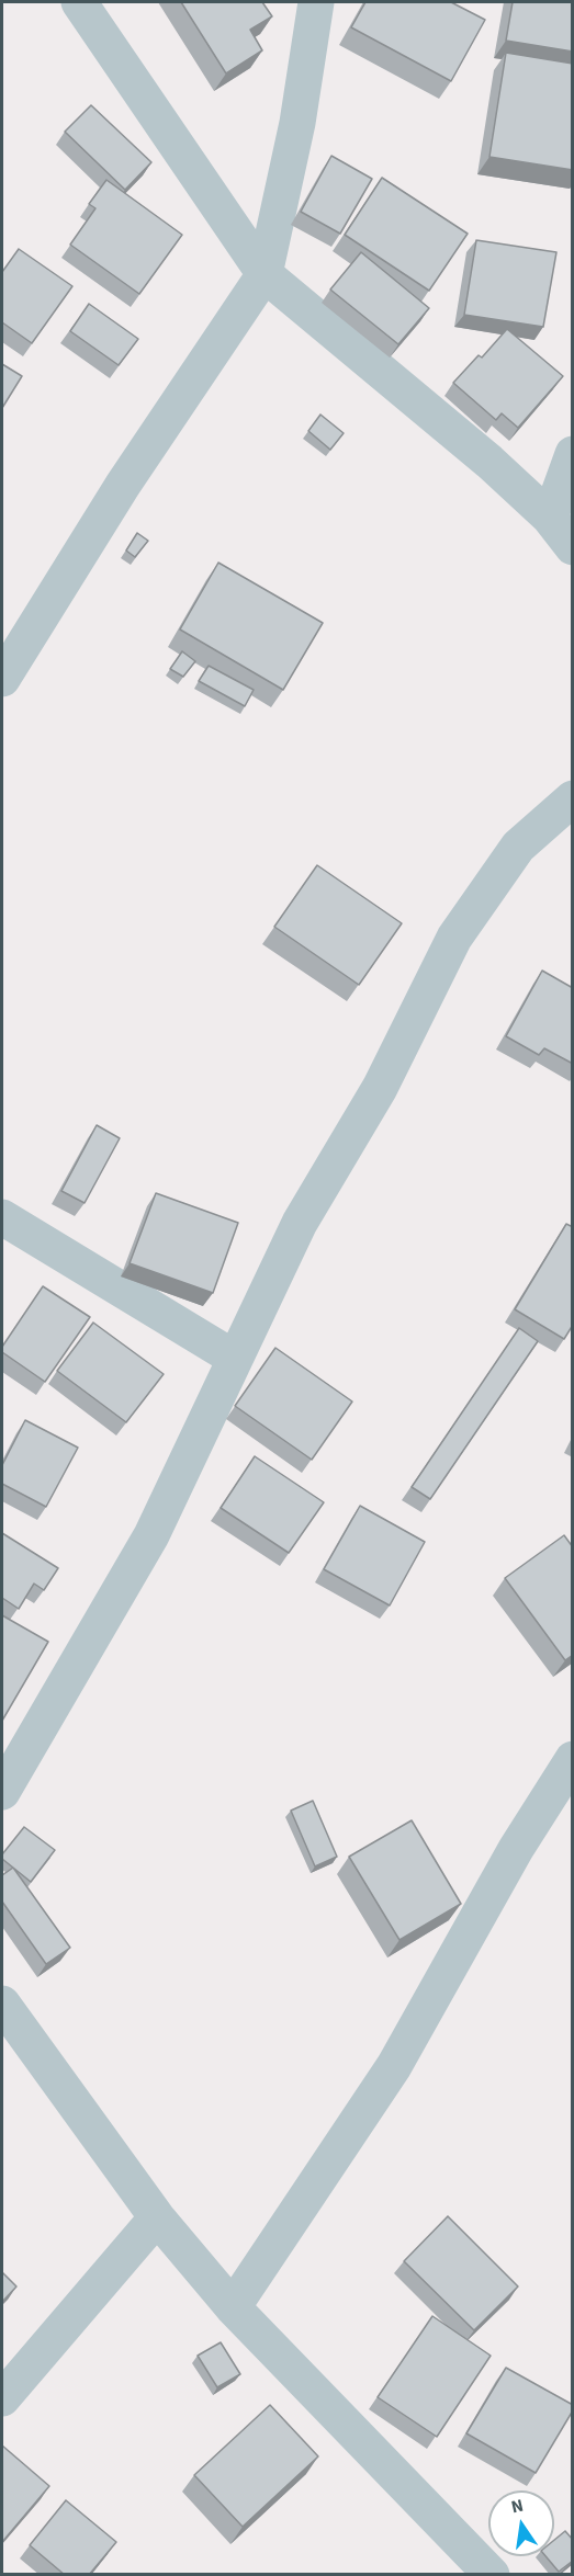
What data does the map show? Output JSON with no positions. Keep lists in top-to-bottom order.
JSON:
{
  "north": "top"
}
